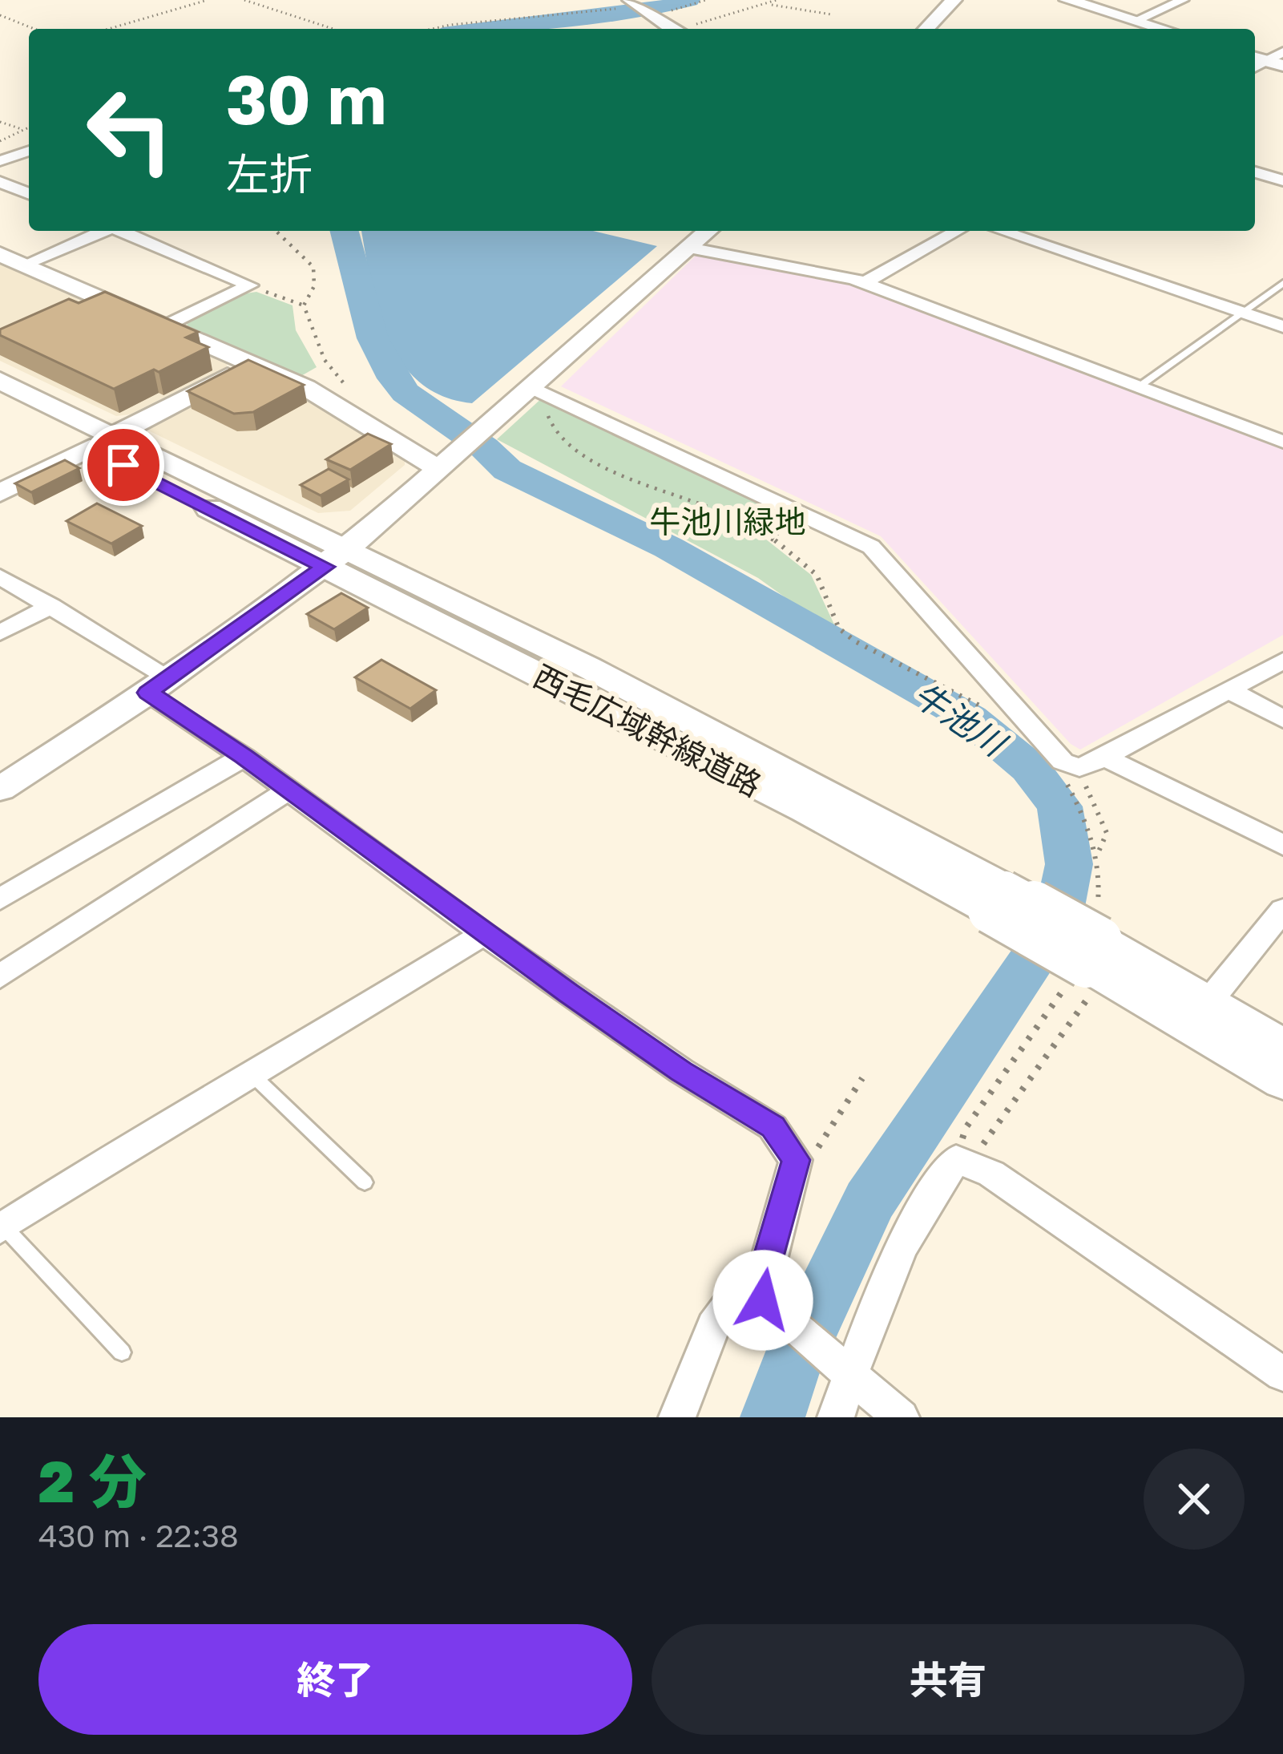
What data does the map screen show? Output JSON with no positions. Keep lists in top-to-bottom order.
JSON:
{
  "streets": {
    "main road": ["西毛広域幹線道路"]
  },
  "water": ["牛池川"],
  "parks": ["牛池川緑地"],
  "page": {
    "turn": ["30 m", "左折"],
    "heading": ["2 分", "430 m · 22:38"],
    "buttons": ["終了", "共有"]
  }
}
